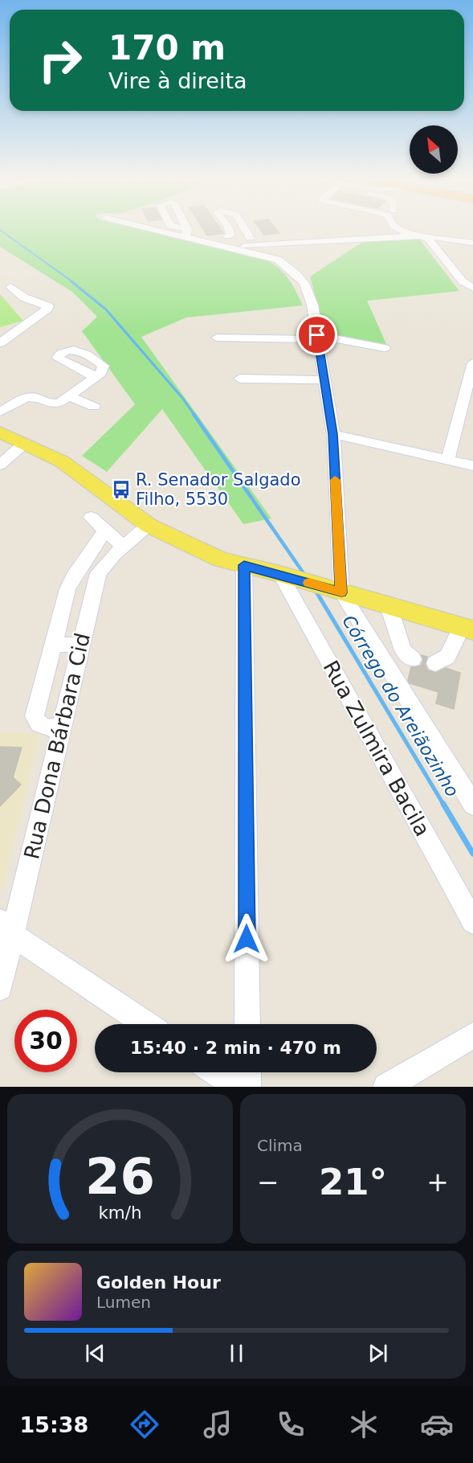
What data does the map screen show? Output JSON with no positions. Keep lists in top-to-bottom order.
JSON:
{
  "streets": {
    "street": ["Rua Dona Bárbara Cid", "Rua Zulmira Bacila"]
  },
  "water": ["Córrego do Areiãozinho"],
  "places": {
    "bus stop": ["R. Senador Salgado Filho, 5530"]
  },
  "north": "top left",
  "page": {
    "turn": ["170 m", "Vire à direita"],
    "limit": "30",
    "trip": "15:40 · 2 min · 470 m",
    "tile": "Clima",
    "heat": ["−", "21°", "+"],
    "song": ["Golden Hour", "Lumen"],
    "tabs": "15:38",
    "gauge": ["26", "km/h"]
  }
}
